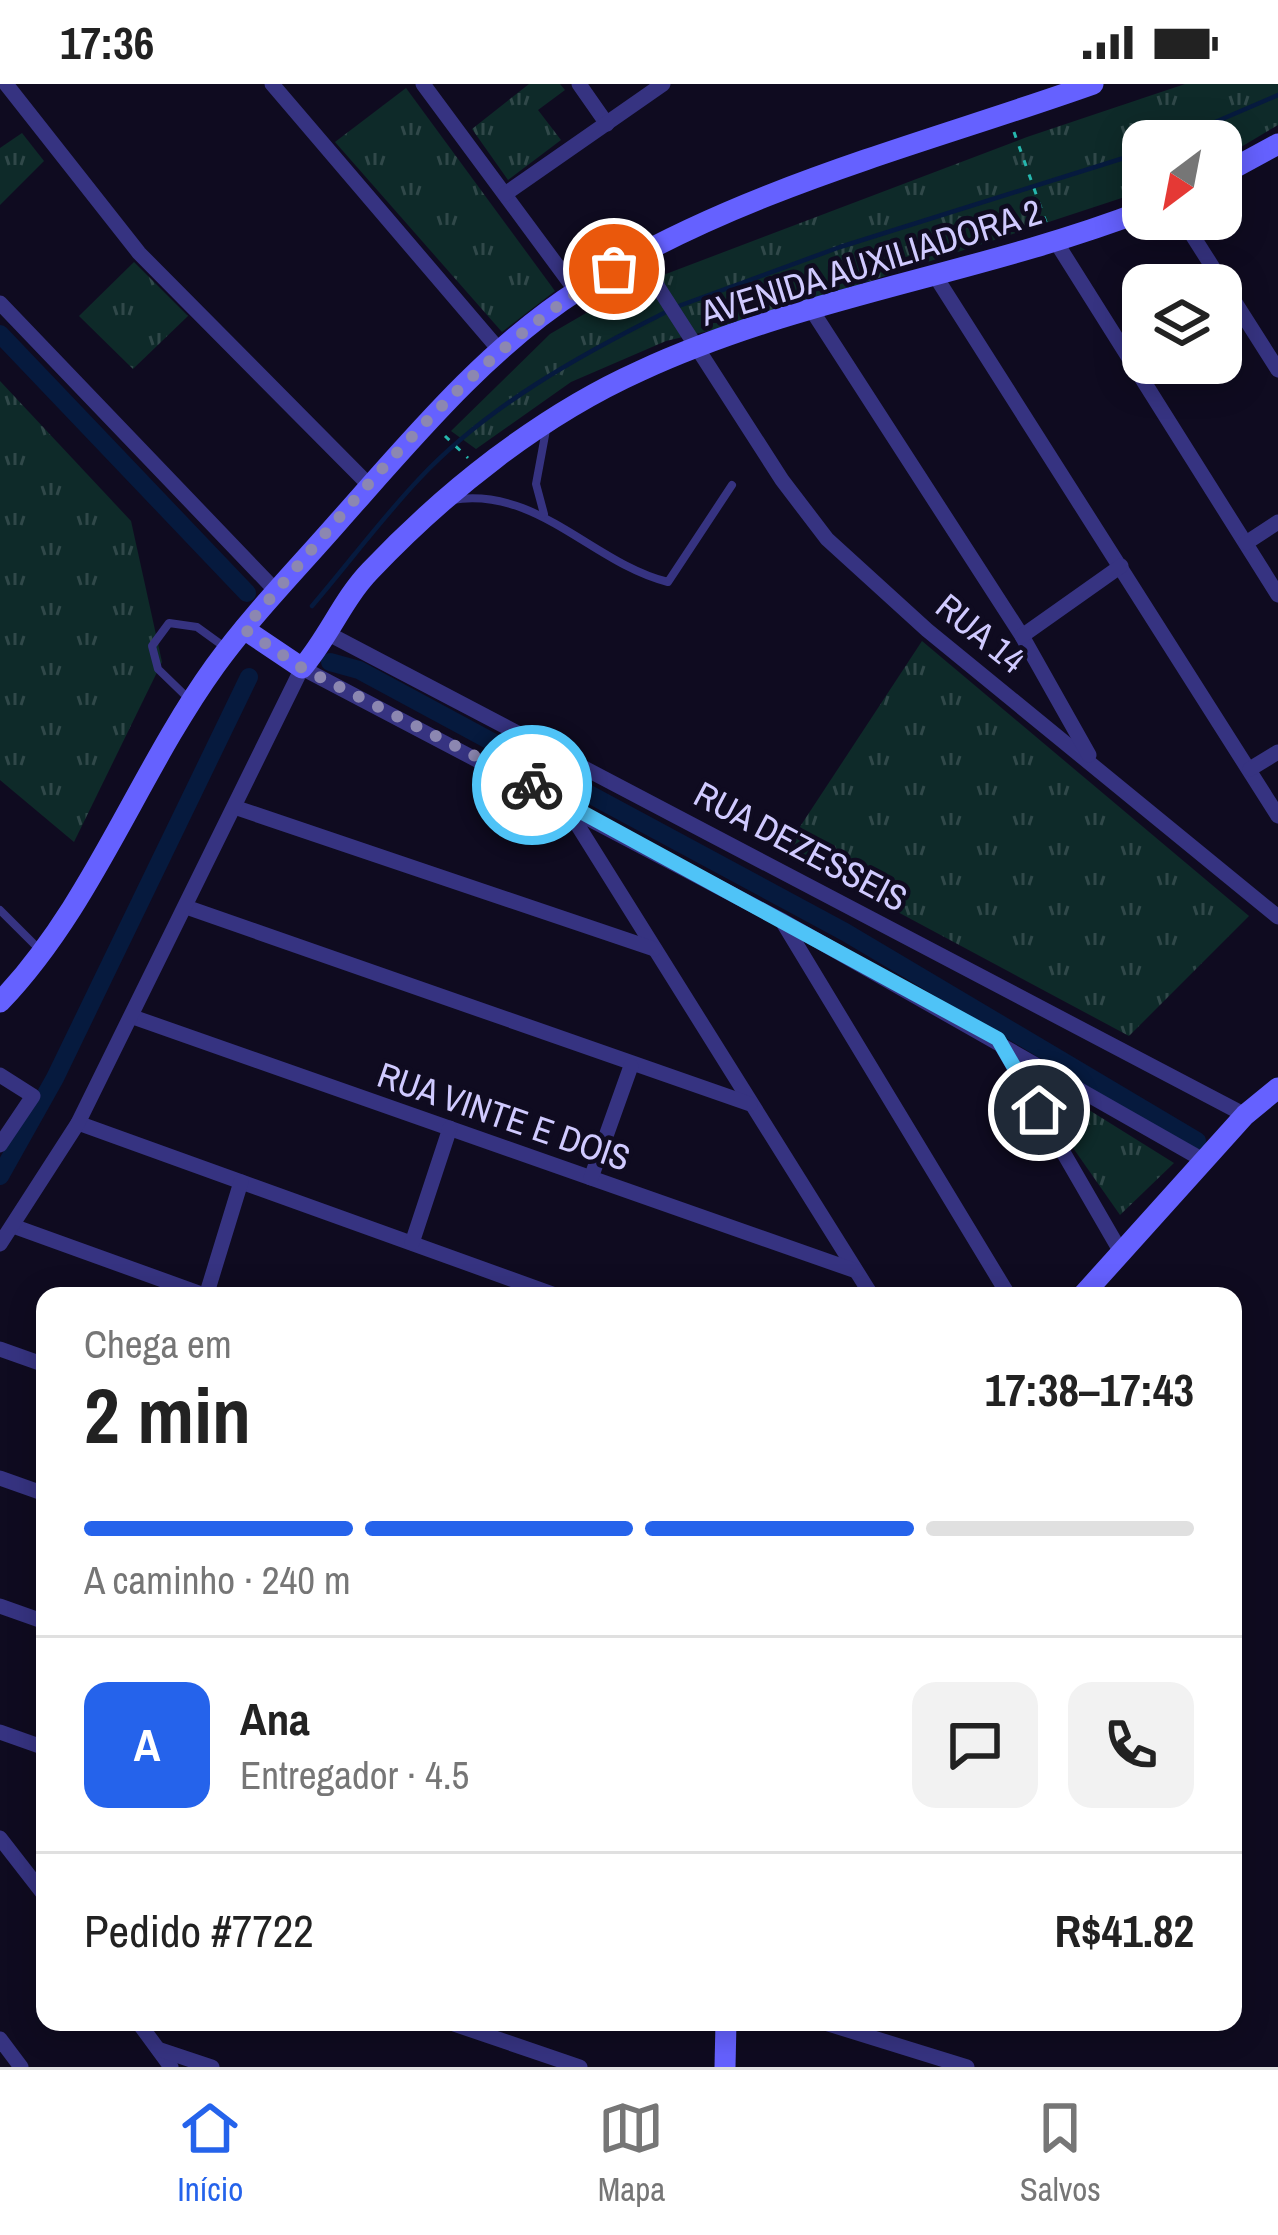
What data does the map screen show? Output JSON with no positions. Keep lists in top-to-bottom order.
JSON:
{
  "streets": {
    "main road": ["AVENIDA AUXILIADORA 2"],
    "street": ["RUA 14", "RUA DEZESSEIS", "RUA VINTE E DOIS"]
  },
  "crossings": [
    ["AVENIDA AUXILIADORA 2", "RUA 14"],
    ["AVENIDA AUXILIADORA 2", "RUA DEZESSEIS"]
  ],
  "north": "bottom left",
  "page": {
    "status": "17:36",
    "heading": ["2 min", "Chega em", "17:38–17:43"],
    "panel": [
      "Ana",
      "Entregador · 4.5",
      "Pedido #7722",
      "R$41.82"
    ],
    "bar": "A caminho · 240 m",
    "round": "A",
    "tabs": ["Início", "Mapa", "Salvos"]
  }
}
